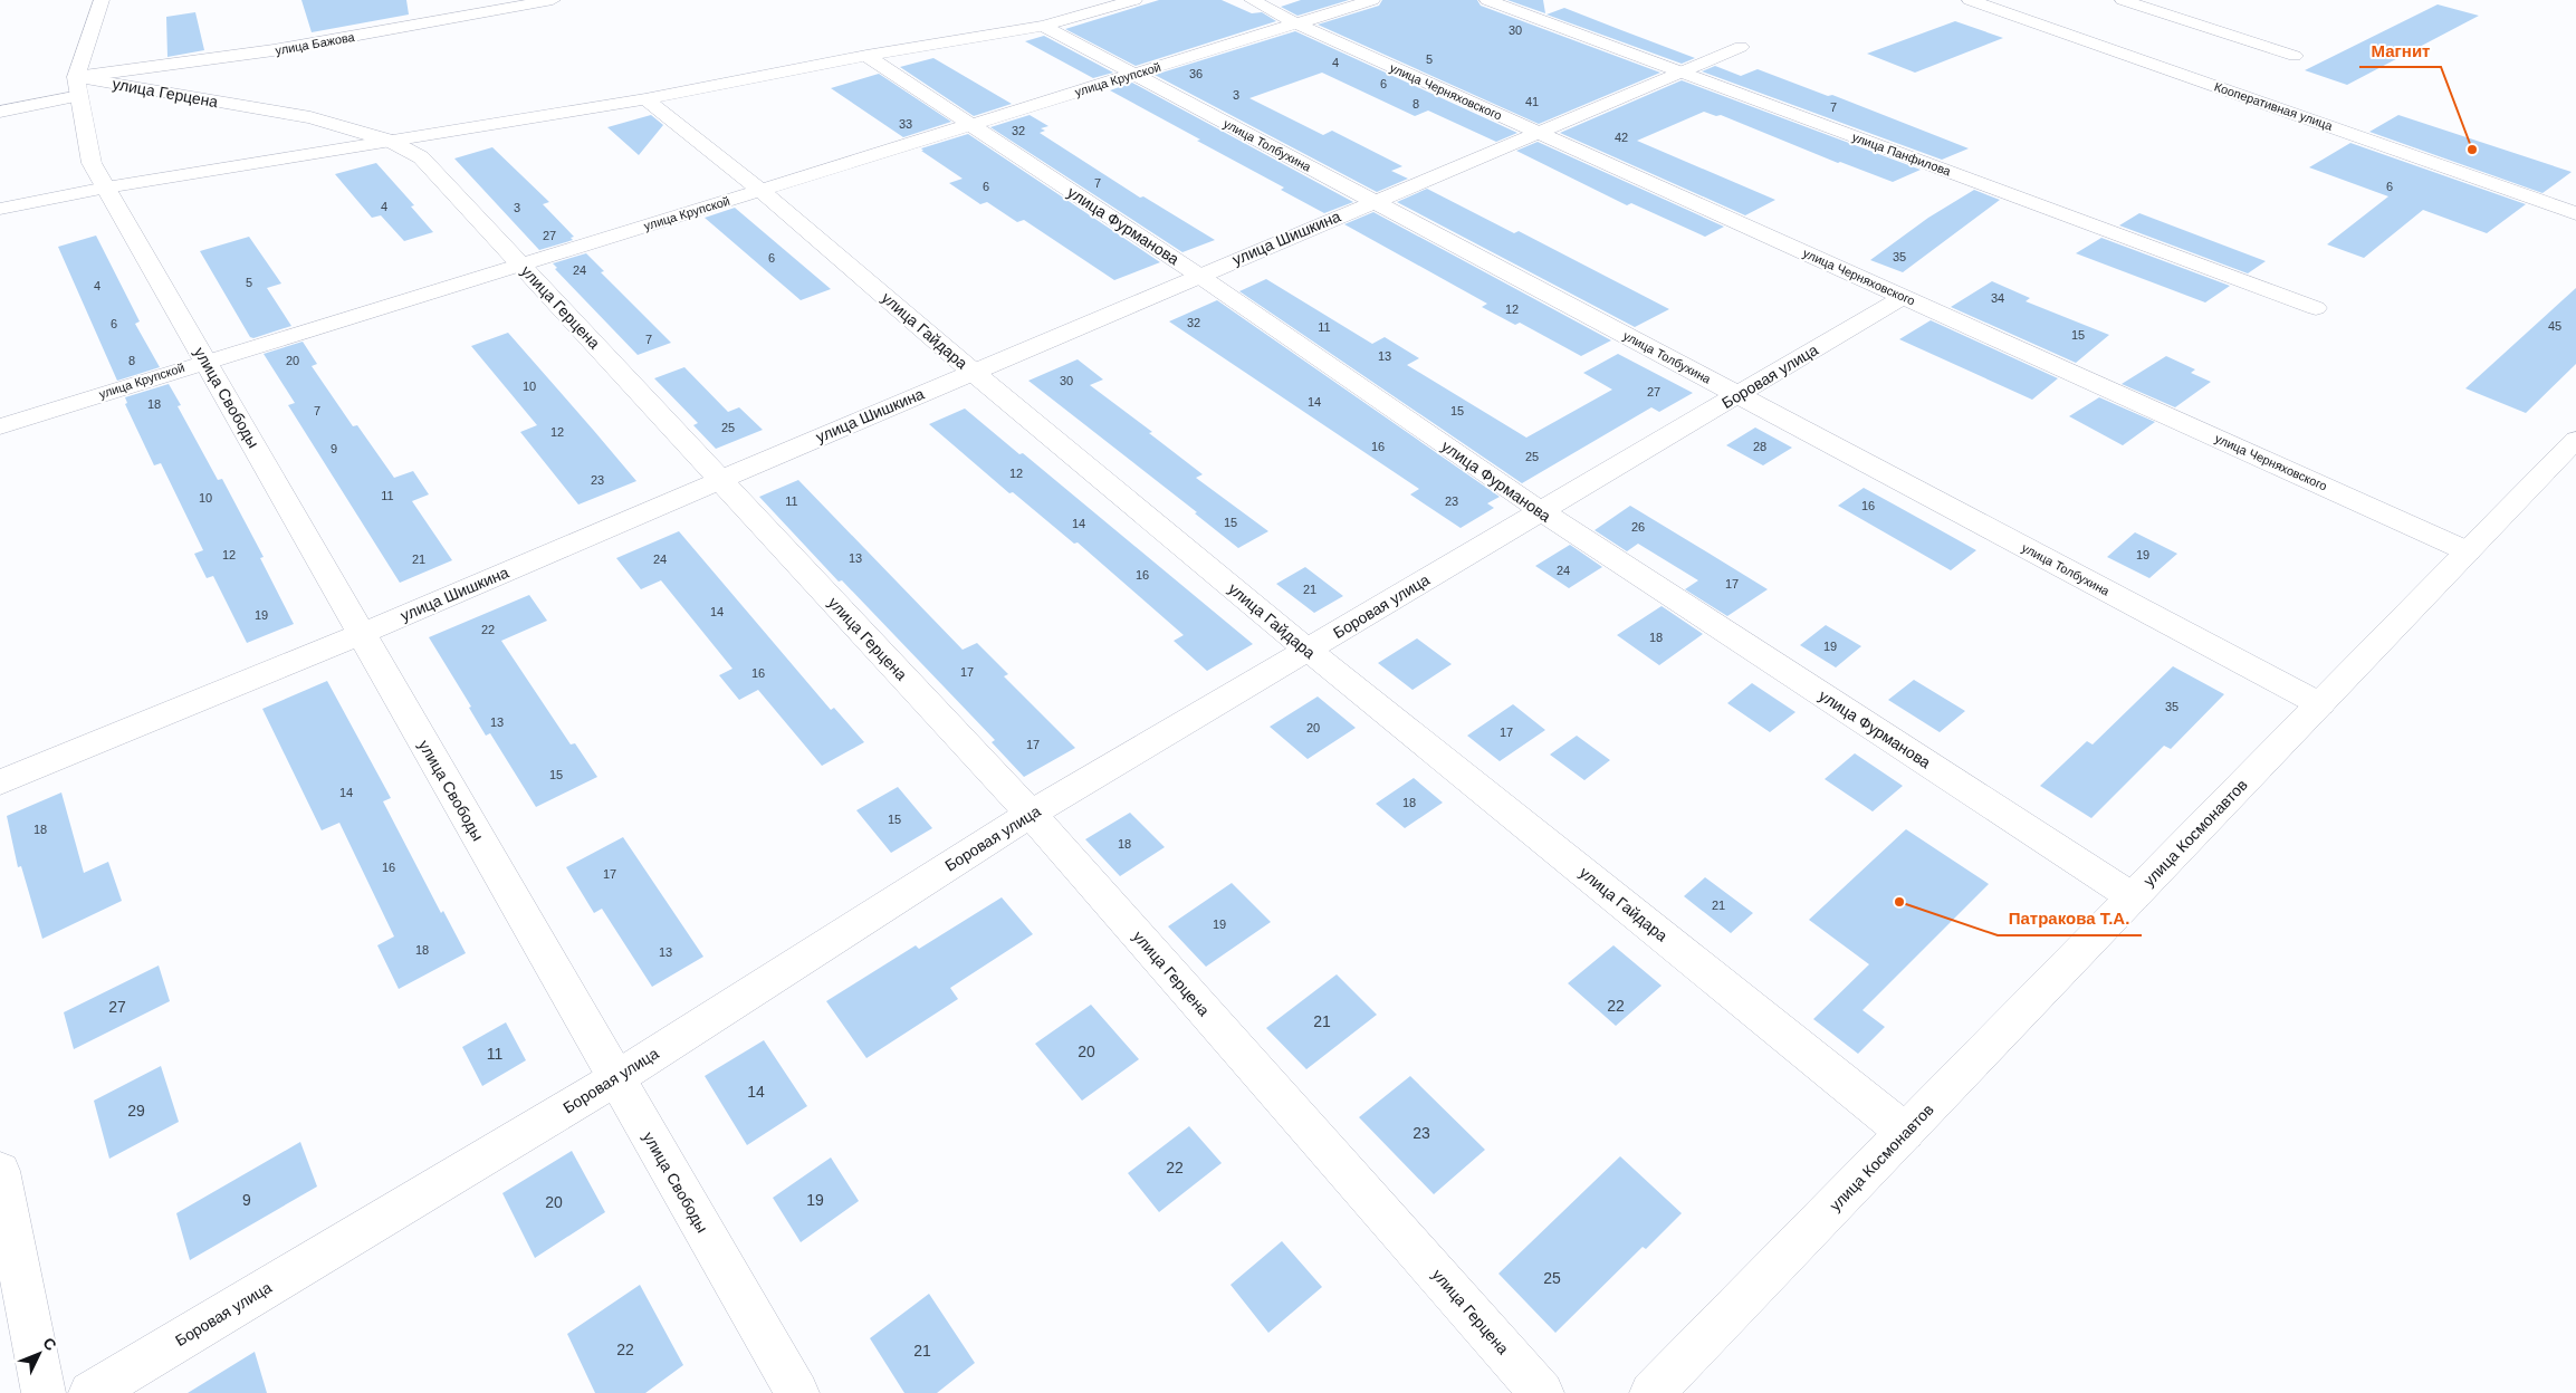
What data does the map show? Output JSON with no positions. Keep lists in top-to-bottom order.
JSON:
{
  "streets": {
    "street": [
      "улица Бажова",
      "улица Крупской",
      "улица Черняховского",
      "улица Герцена",
      "Кооперативная улица",
      "улица Толбухина",
      "улица Панфилова",
      "улица Фурманова",
      "улица Шишкина",
      "улица Гайдара",
      "Боровая улица",
      "улица Свободы",
      "улица Космонавтов"
    ]
  },
  "crossings": [
    ["улица Бажова", "улица Герцена"],
    ["улица Бажова", "улица Свободы"],
    ["улица Крупской", "улица Черняховского"],
    ["улица Крупской", "улица Герцена"],
    ["улица Крупской", "улица Толбухина"],
    ["улица Крупской", "улица Фурманова"],
    ["улица Крупской", "улица Гайдара"],
    ["улица Крупской", "улица Свободы"],
    ["улица Черняховского", "улица Шишкина"],
    ["улица Черняховского", "Боровая улица"],
    ["улица Черняховского", "улица Космонавтов"],
    ["улица Герцена", "улица Шишкина"],
    ["улица Герцена", "Боровая улица"],
    ["улица Герцена", "улица Свободы"],
    ["улица Толбухина", "улица Шишкина"],
    ["улица Толбухина", "Боровая улица"],
    ["улица Толбухина", "улица Космонавтов"],
    ["улица Панфилова", "улица Шишкина"],
    ["улица Фурманова", "улица Шишкина"],
    ["улица Фурманова", "Боровая улица"],
    ["улица Фурманова", "улица Космонавтов"],
    ["улица Шишкина", "улица Гайдара"],
    ["улица Шишкина", "улица Свободы"],
    ["улица Гайдара", "Боровая улица"],
    ["улица Гайдара", "улица Космонавтов"],
    ["Боровая улица", "улица Свободы"]
  ],
  "places": ["Магнит", "Патракова Т.А."],
  "house_numbers": [
    "30",
    "5",
    "4",
    "36",
    "6",
    "3",
    "41",
    "8",
    "7",
    "33",
    "32",
    "42",
    "7",
    "6",
    "6",
    "4",
    "3",
    "27",
    "35",
    "6",
    "24",
    "5",
    "4",
    "34",
    "12",
    "32",
    "6",
    "45",
    "11",
    "15",
    "7",
    "13",
    "8",
    "20",
    "30",
    "10",
    "27",
    "14",
    "18",
    "7",
    "15",
    "25",
    "12",
    "16",
    "28",
    "9",
    "25",
    "12",
    "23",
    "11",
    "10",
    "11",
    "23",
    "16",
    "15",
    "14",
    "26",
    "12",
    "19",
    "13",
    "21",
    "24",
    "24",
    "16",
    "17",
    "21",
    "14",
    "19",
    "22",
    "18",
    "19",
    "17",
    "16",
    "35",
    "13",
    "20",
    "17",
    "17",
    "15",
    "14",
    "18",
    "15",
    "18",
    "18",
    "16",
    "17",
    "21",
    "19",
    "18",
    "13",
    "22",
    "27",
    "21",
    "20",
    "11",
    "14",
    "29",
    "23",
    "22",
    "9",
    "19",
    "20",
    "25",
    "22",
    "21"
  ],
  "north": "top right"
}
